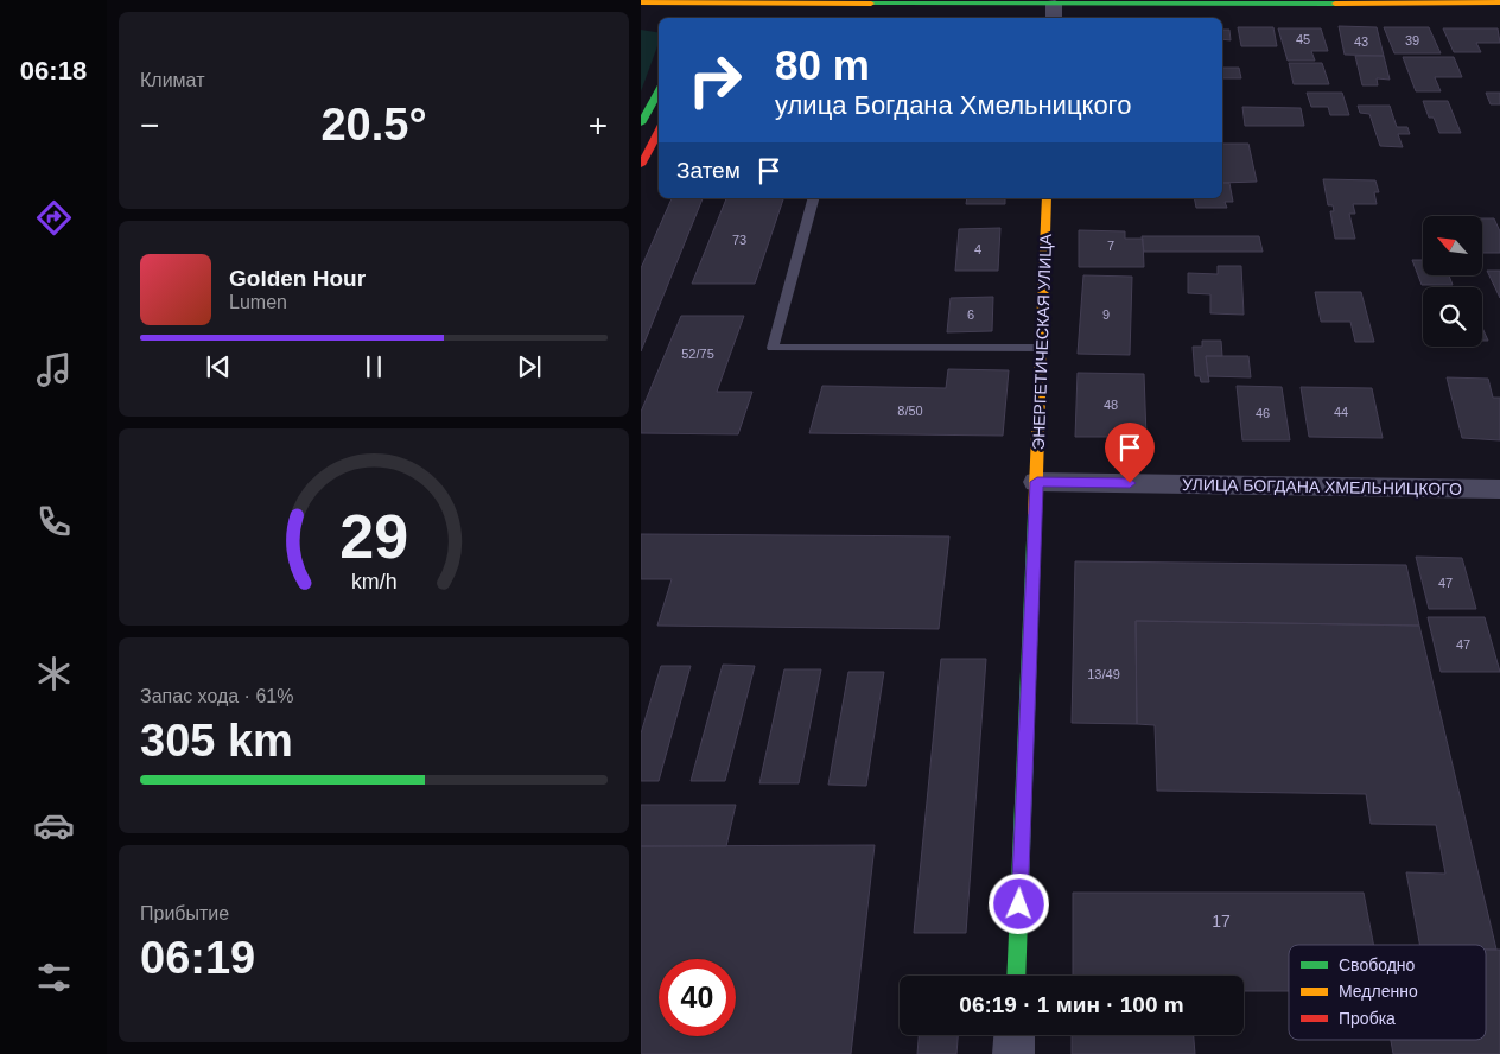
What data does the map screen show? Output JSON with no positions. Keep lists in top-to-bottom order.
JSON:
{
  "streets": {
    "street": ["ЭНЕРГЕТИЧЕСКАЯ УЛИЦА", "УЛИЦА БОГДАНА ХМЕЛЬНИЦКОГО"]
  },
  "crossings": [
    ["ЭНЕРГЕТИЧЕСКАЯ УЛИЦА", "УЛИЦА БОГДАНА ХМЕЛЬНИЦКОГО"]
  ],
  "house_numbers": [
    "45",
    "39",
    "43",
    "73",
    "7",
    "4",
    "6",
    "9",
    "52/75",
    "48",
    "8/50",
    "44",
    "46",
    "47",
    "47",
    "13/49",
    "17"
  ],
  "legend": ["Свободно", "Медленно", "Пробка"],
  "north": "top left",
  "page": {
    "tabs": "06:18",
    "tile": [
      "Климат",
      ["Запас хода · 61%", "305 km"],
      ["Прибытие", "06:19"]
    ],
    "turn": ["80 m", "улица Богдана Хмельницкого"],
    "heat": ["−", "20.5°", "+"],
    "then": "Затем",
    "song": ["Golden Hour", "Lumen"],
    "limit": "40",
    "trip": "06:19 · 1 мин · 100 m",
    "gauge": ["29", "km/h"]
  }
}
